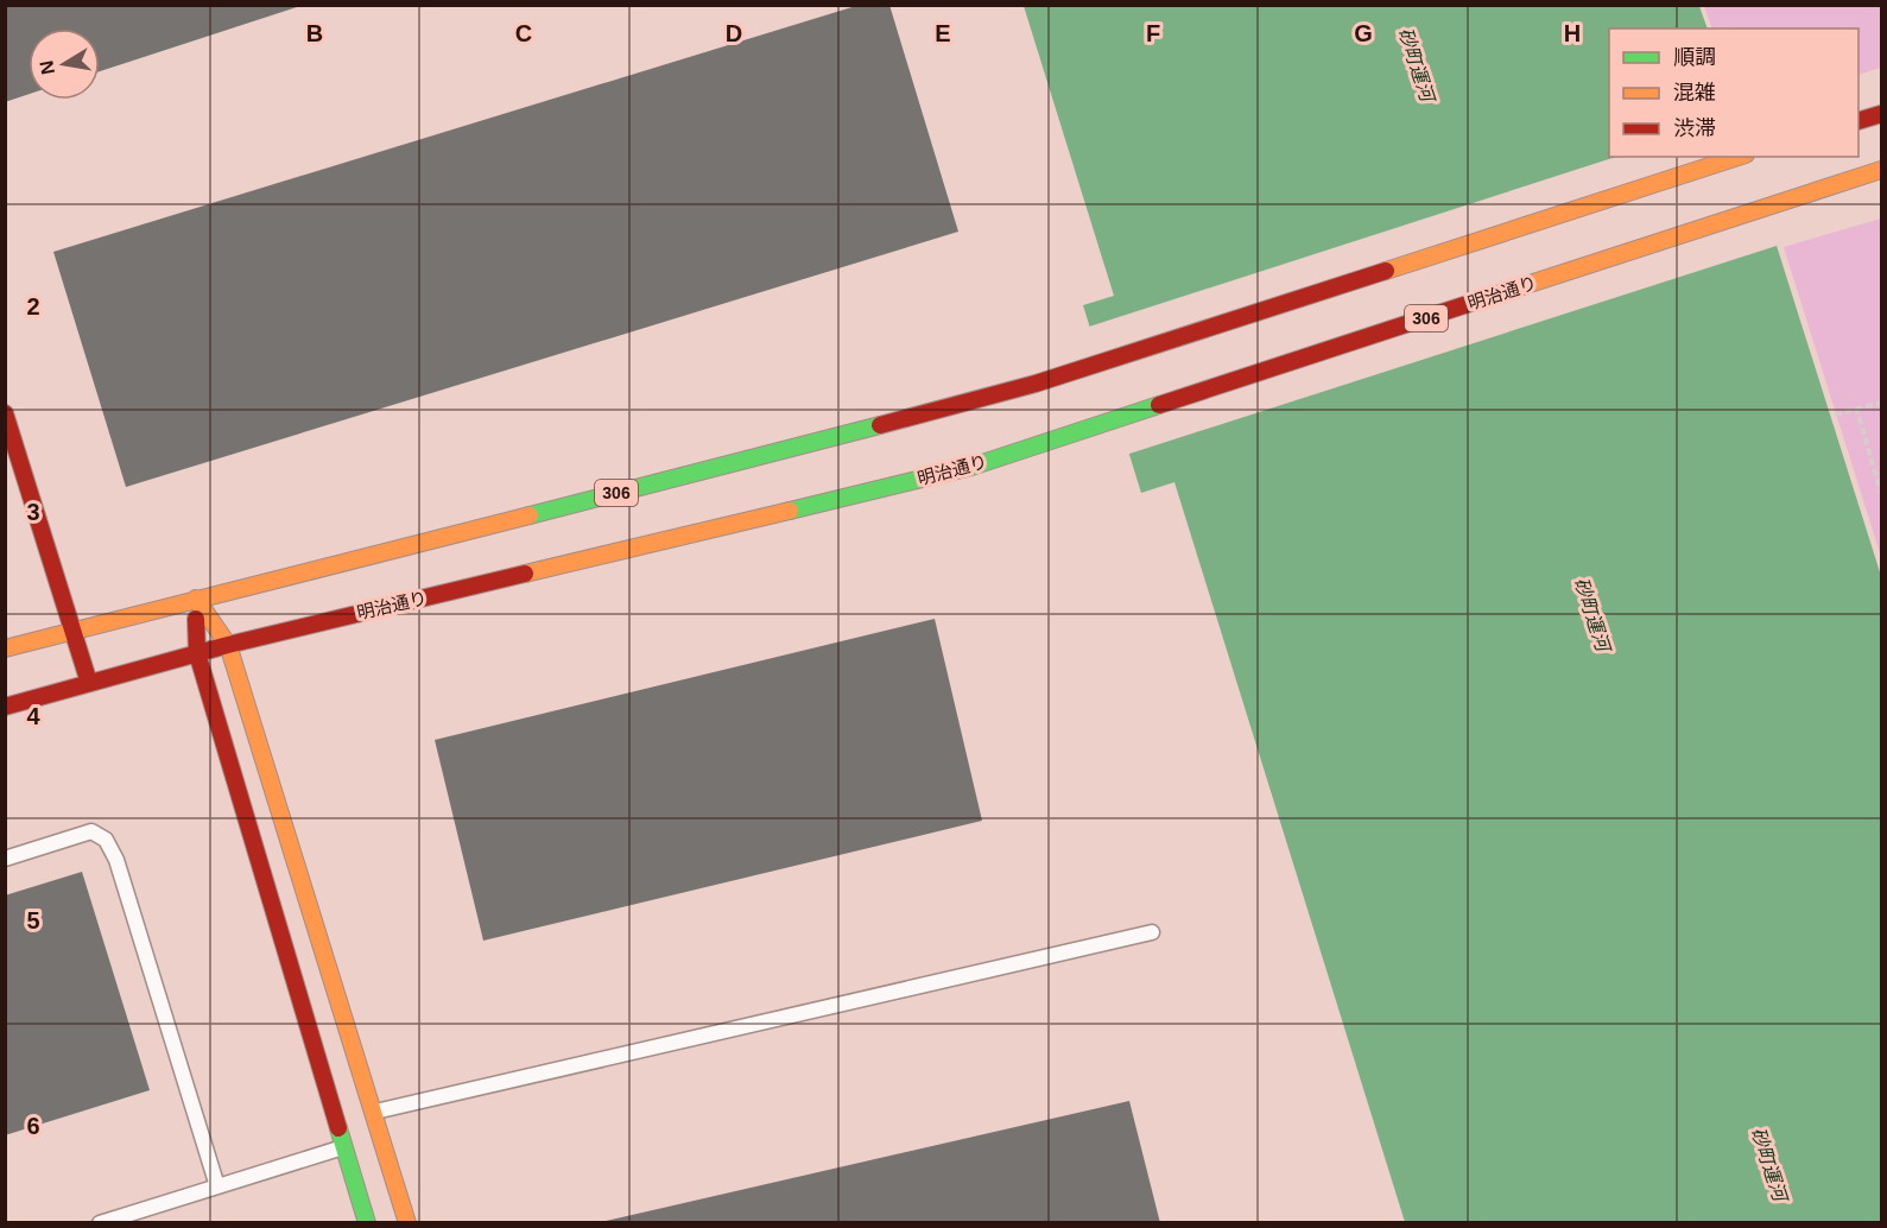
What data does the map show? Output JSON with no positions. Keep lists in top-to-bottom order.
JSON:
{
  "streets": {
    "main road": ["明治通り", "306"]
  },
  "water": ["砂町運河"],
  "legend": ["順調", "混雑", "渋滞"],
  "north": "left",
  "grid": {
    "columns": [
      "B",
      "C",
      "D",
      "E",
      "F",
      "G",
      "H"
    ],
    "rows": [
      "2",
      "3",
      "4",
      "5",
      "6"
    ]
  }
}
